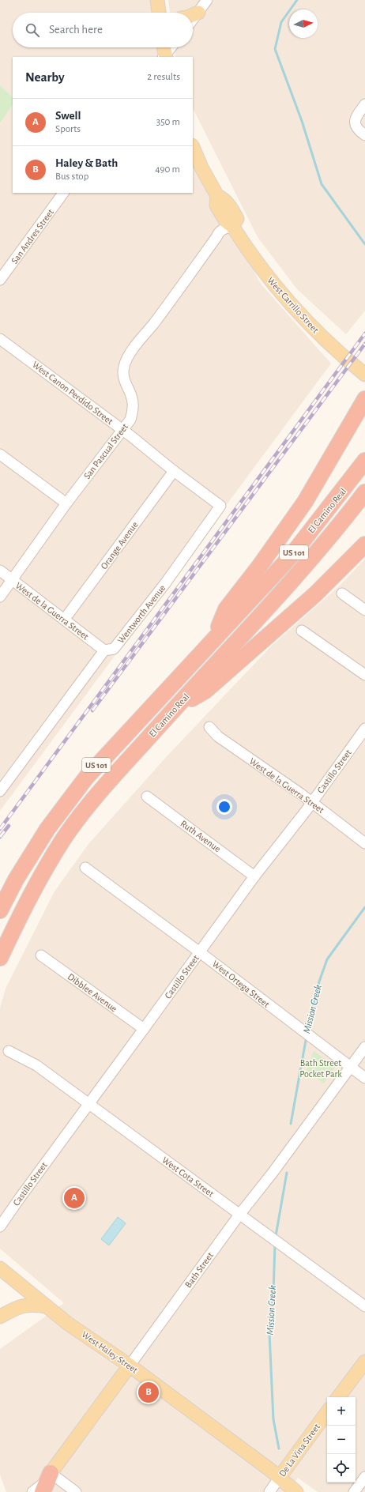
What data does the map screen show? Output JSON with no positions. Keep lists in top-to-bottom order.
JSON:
{
  "streets": {
    "highway": ["El Camino Real", "US 101"],
    "main road": [
      "West Carrillo Street",
      "Bath Street",
      "West Haley Street",
      "De La Vina Street"
    ],
    "street": [
      "San Andres Street",
      "West Canon Perdido Street",
      "San Pascual Street",
      "Orange Avenue",
      "West de la Guerra Street",
      "Wentworth Avenue",
      "Castillo Street",
      "Ruth Avenue",
      "West Ortega Street",
      "Dibblee Avenue",
      "West Cota Street"
    ]
  },
  "crossings": [
    ["West Carrillo Street", "San Pascual Street"],
    ["West Canon Perdido Street", "San Pascual Street"],
    ["West Canon Perdido Street", "Orange Avenue"],
    ["West Canon Perdido Street", "Wentworth Avenue"],
    ["San Pascual Street", "West de la Guerra Street"],
    ["Orange Avenue", "West de la Guerra Street"],
    ["West de la Guerra Street", "Wentworth Avenue"],
    ["West de la Guerra Street", "Castillo Street"],
    ["Castillo Street", "Ruth Avenue"],
    ["Castillo Street", "West Ortega Street"],
    ["Castillo Street", "Dibblee Avenue"],
    ["Castillo Street", "West Cota Street"],
    ["West Ortega Street", "Bath Street"],
    ["West Cota Street", "Bath Street"],
    ["Bath Street", "West Haley Street"],
    ["West Haley Street", "De La Vina Street"]
  ],
  "water": ["Mission Creek"],
  "parks": ["Bath Street Pocket Park"],
  "north": "right",
  "page": {
    "search": "Search here",
    "heading": ["Nearby", "2 results"],
    "list": [
      {
        "mark": "A",
        "name": "Swell",
        "note": "Sports",
        "value": "350 m"
      },
      {
        "mark": "B",
        "name": "Haley & Bath",
        "note": "Bus stop",
        "value": "490 m"
      }
    ],
    "pins": ["A", "B"],
    "map_buttons": ["+", "−"]
  }
}
